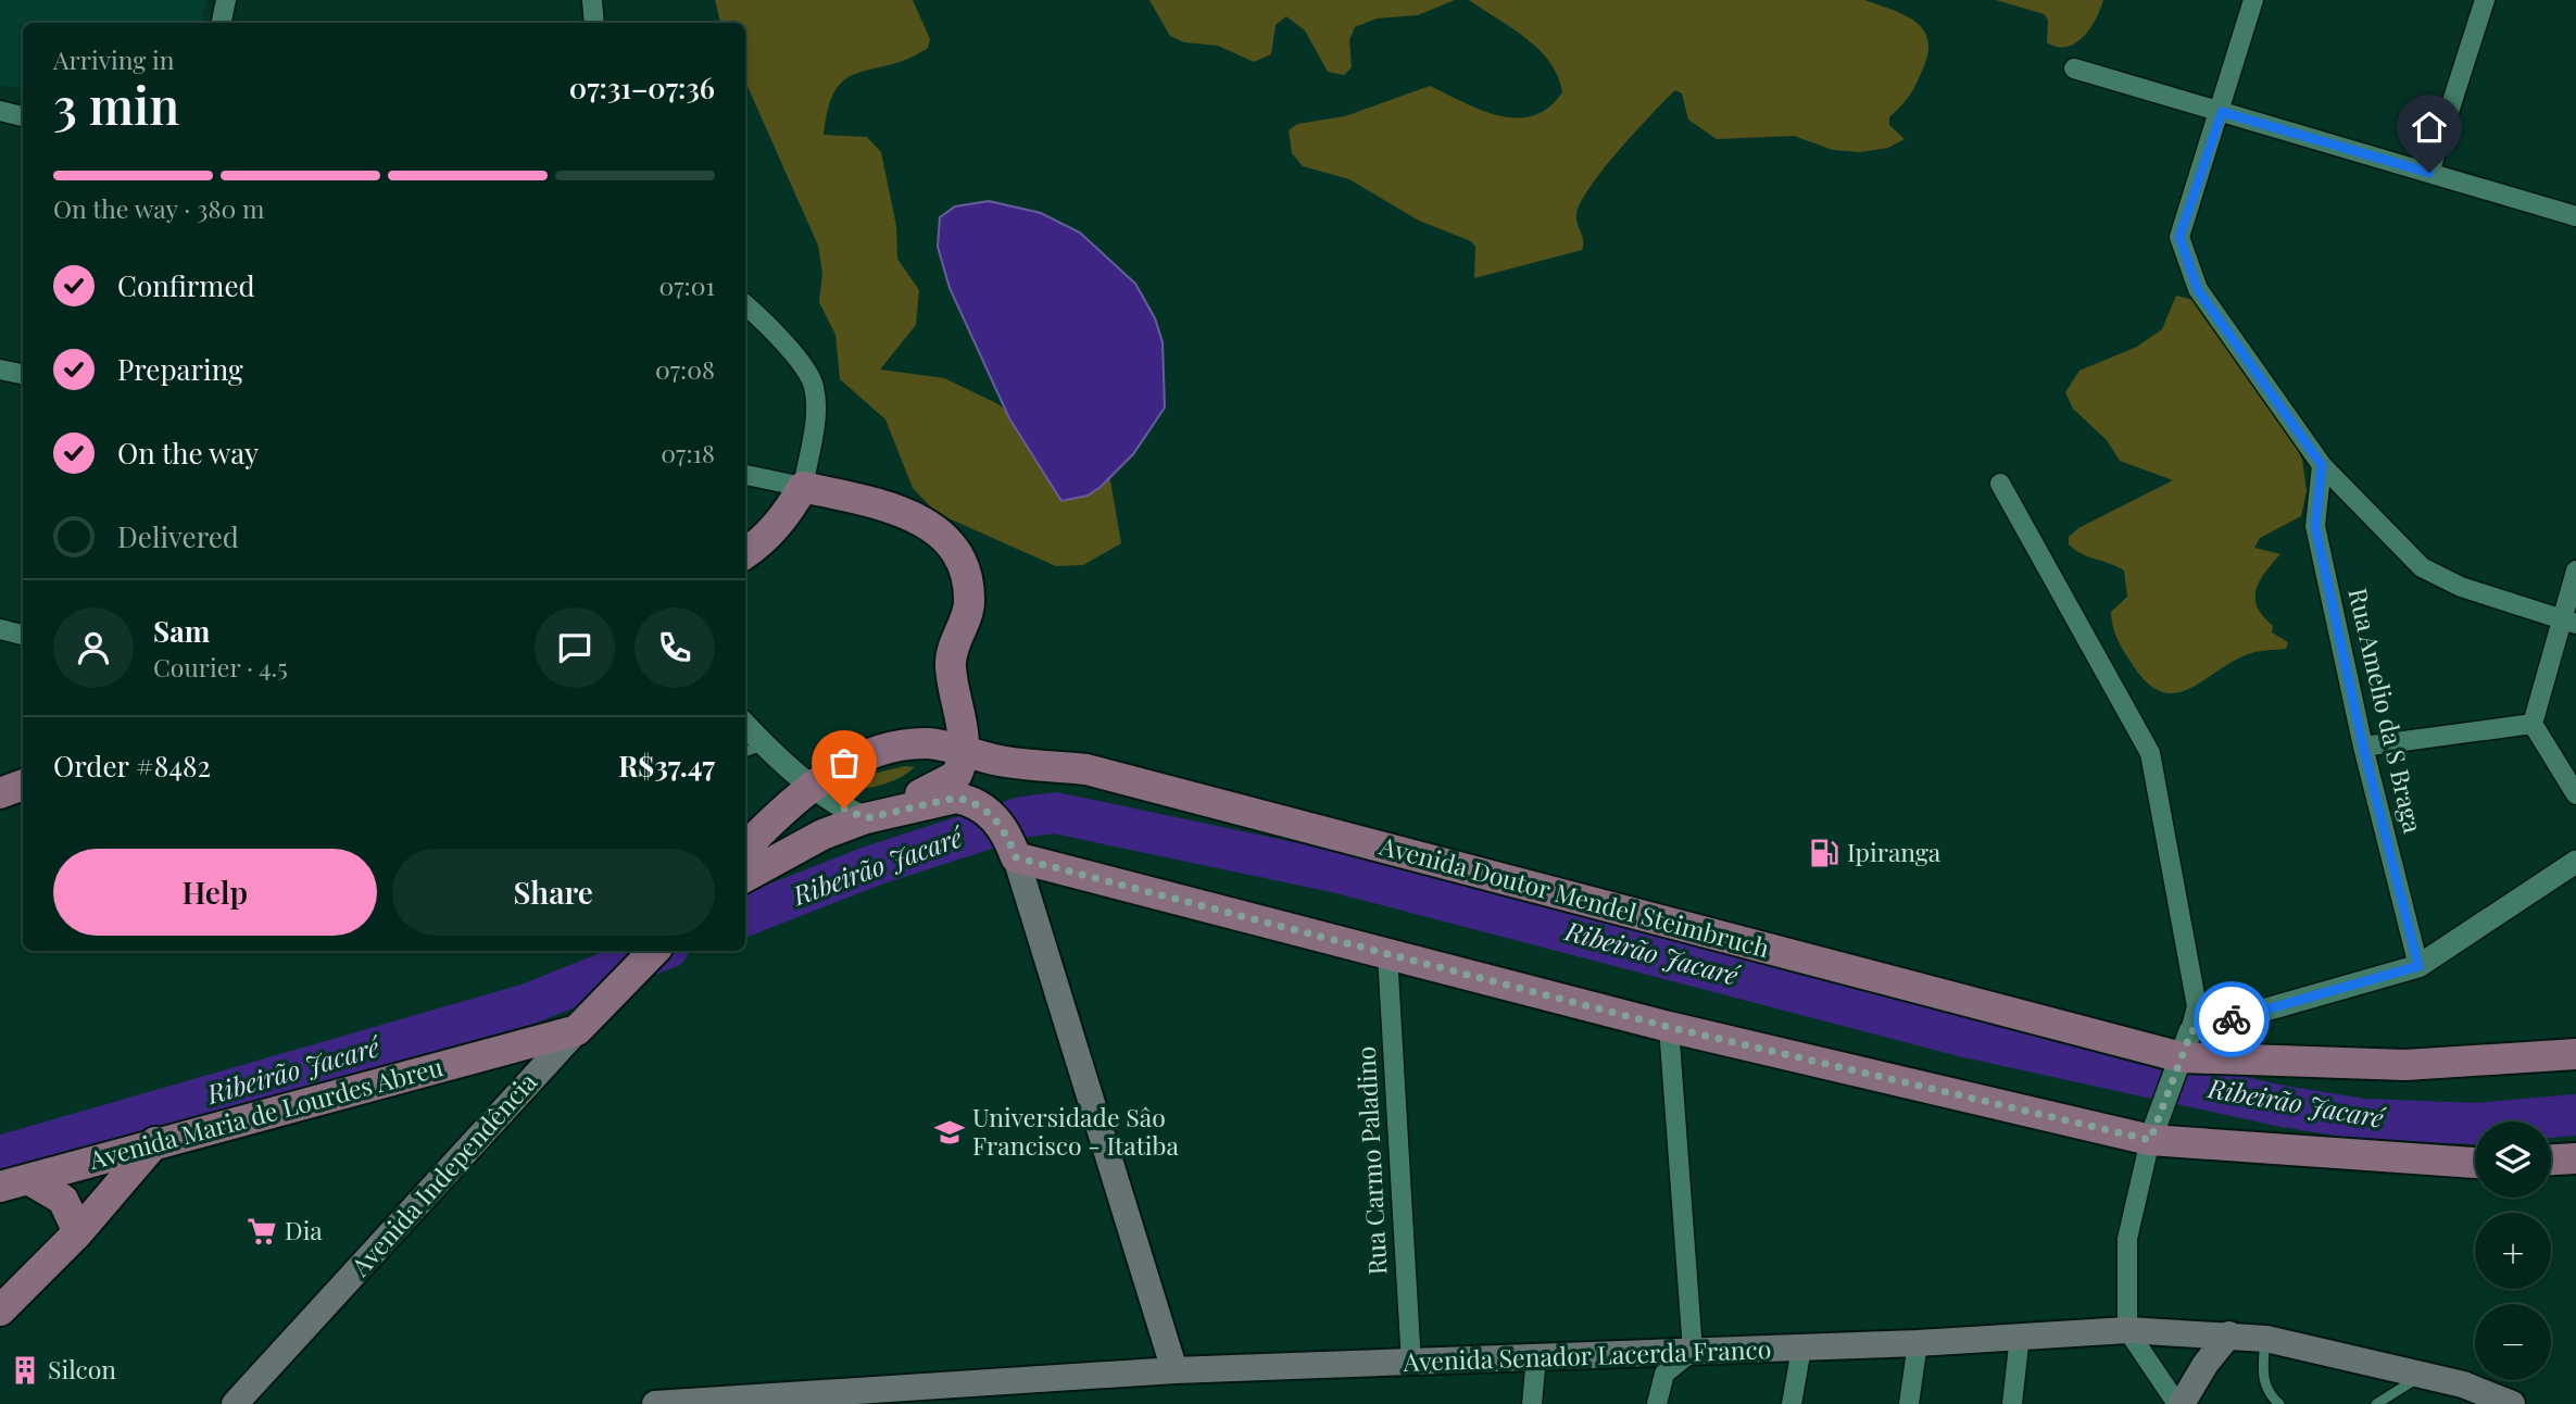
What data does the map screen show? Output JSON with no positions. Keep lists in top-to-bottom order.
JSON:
{
  "streets": {
    "main road": [
      "Avenida Doutor Mendel Steimbruch",
      "Avenida Maria de Lourdes Abreu",
      "Avenida Independência",
      "Avenida Senador Lacerda Franco"
    ],
    "street": ["Rua Amelio da S Braga", "Rua Carmo Paladino"]
  },
  "crossings": [
    ["Avenida Maria de Lourdes Abreu", "Avenida Independência"],
    ["Rua Carmo Paladino", "Avenida Senador Lacerda Franco"]
  ],
  "water": ["Ribeirão Jacaré"],
  "places": {
    "fuel station": ["Ipiranga"],
    "school or university": ["Universidade Sâo Francisco - Itatiba"],
    "supermarket": ["Dia"],
    "building": ["Silcon"]
  },
  "page": {
    "heading": ["3 min", "Arriving in", "07:31–07:36"],
    "panel": [
      "Sam",
      "Courier · 4.5",
      "Order #8482",
      "R$37.47"
    ],
    "bar": "On the way · 380 m",
    "list": [
      ["Confirmed", "07:01"],
      ["Preparing", "07:08"],
      ["On the way", "07:18"],
      "Delivered"
    ],
    "buttons": ["Help", "Share"],
    "map_buttons": ["+", "−"]
  }
}
